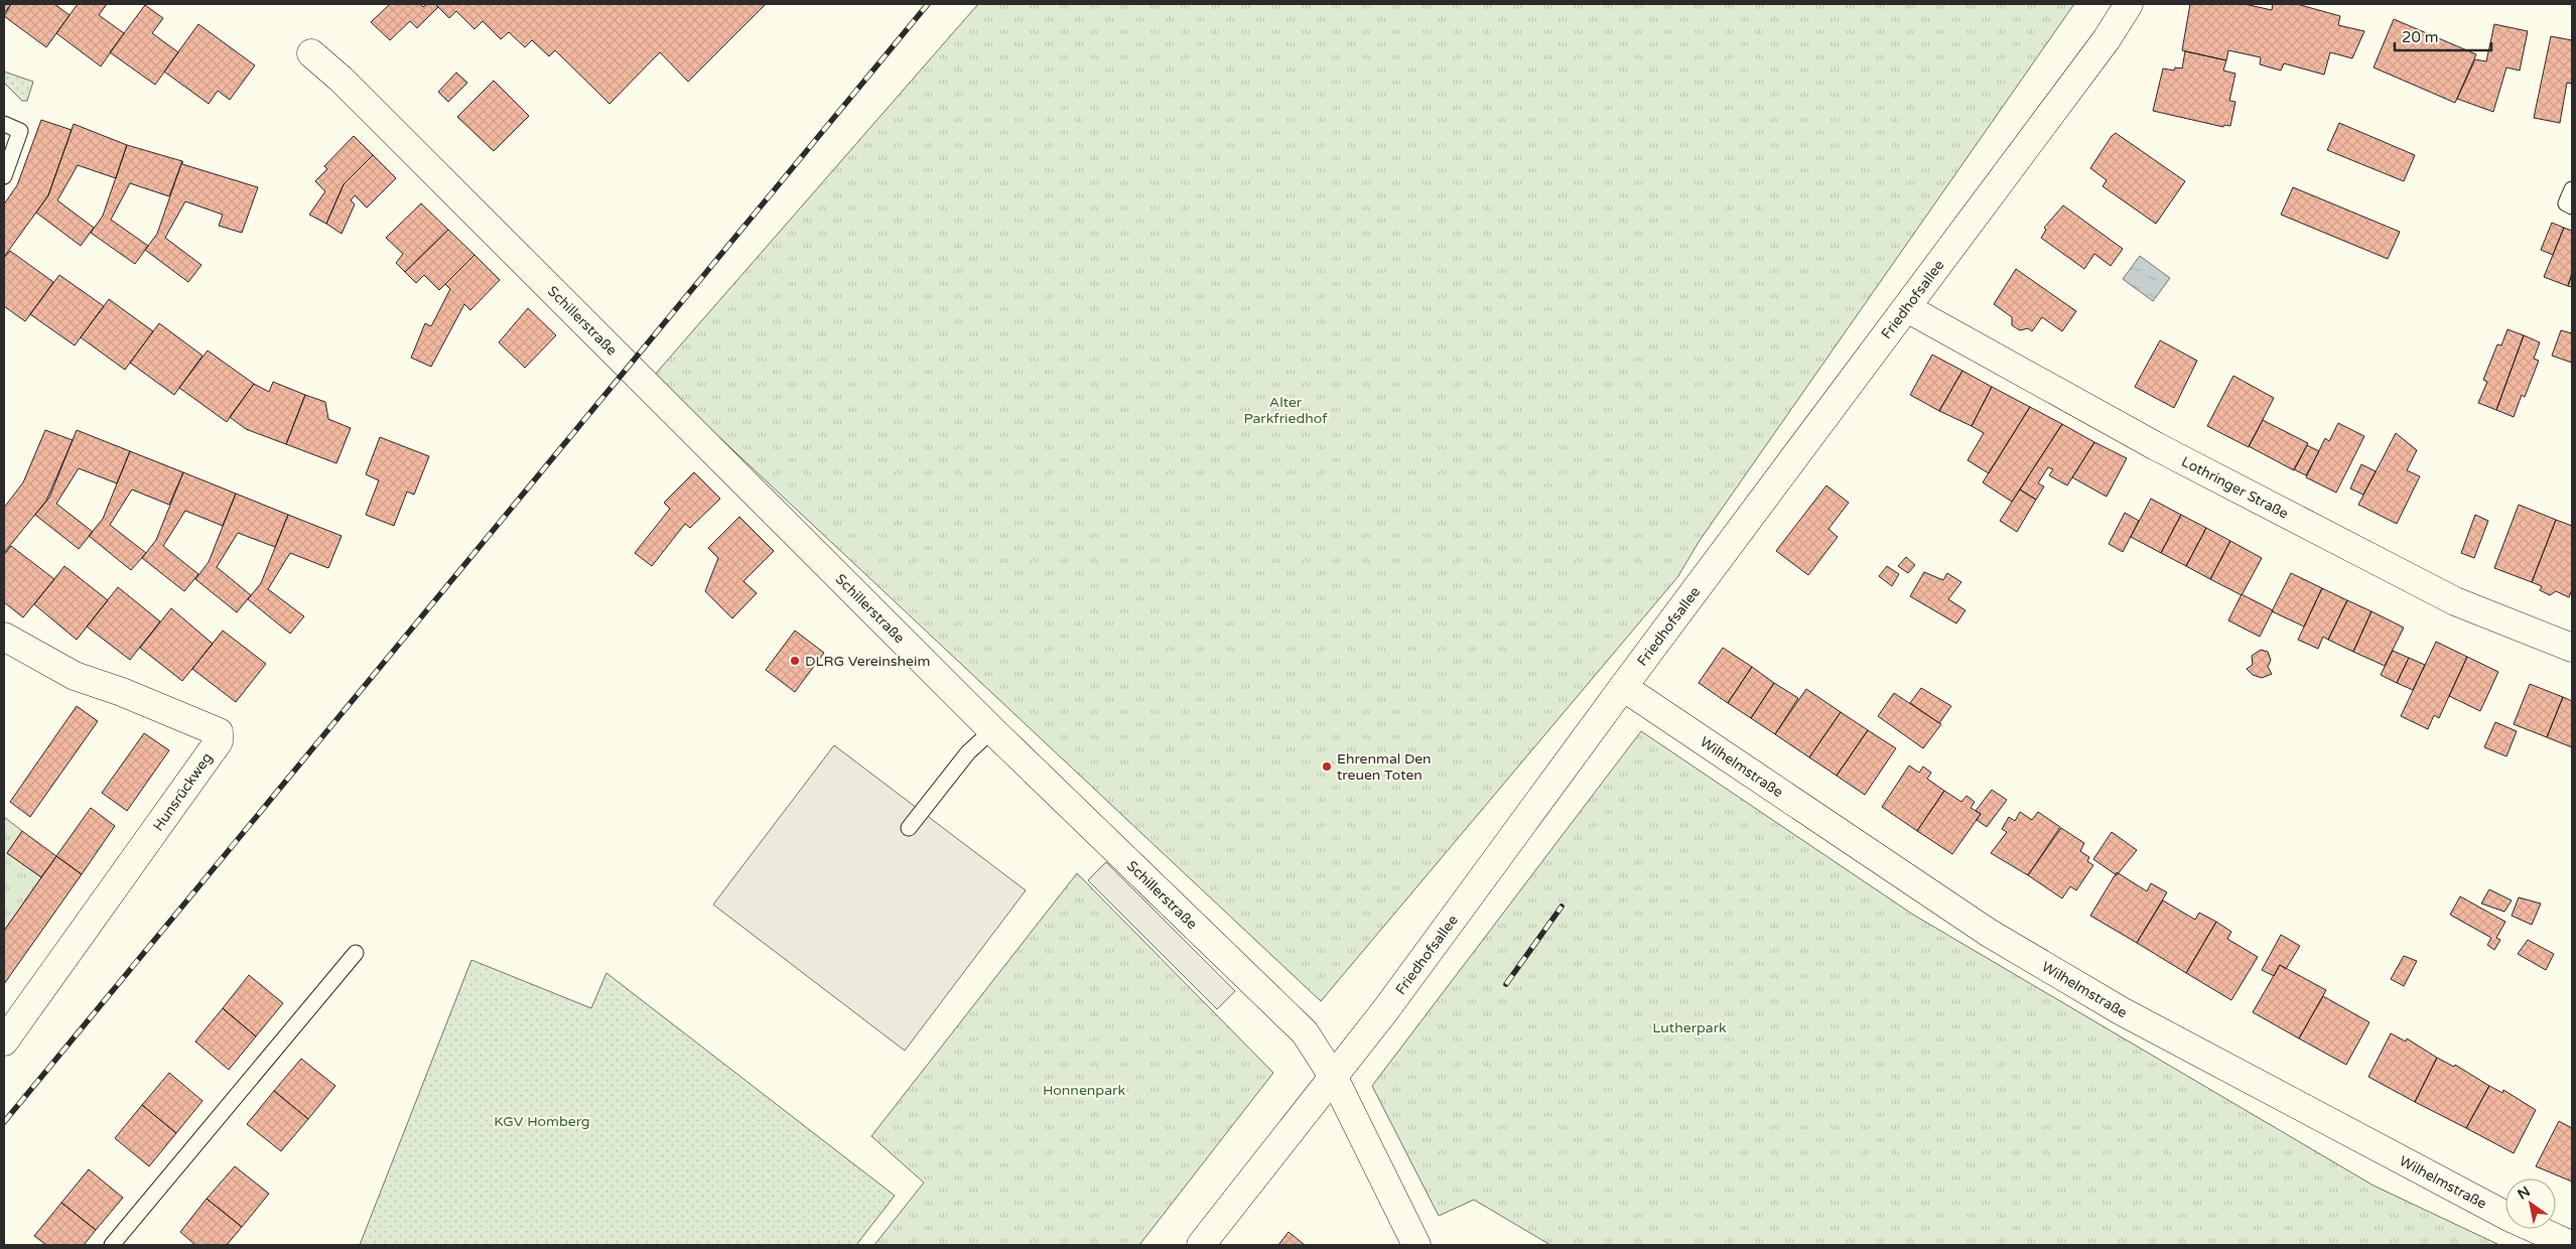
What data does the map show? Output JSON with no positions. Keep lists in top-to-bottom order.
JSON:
{
  "streets": {
    "street": [
      "Friedhofsallee",
      "Schillerstraße",
      "Lothringer Straße",
      "Wilhelmstraße",
      "Hunsrückweg"
    ]
  },
  "crossings": [
    ["Friedhofsallee", "Schillerstraße"],
    ["Friedhofsallee", "Lothringer Straße"],
    ["Friedhofsallee", "Wilhelmstraße"]
  ],
  "parks": [
    "Alter Parkfriedhof",
    "Lutherpark",
    "Honnenpark",
    "KGV Homberg"
  ],
  "places": ["DLRG Vereinsheim", "Ehrenmal Den treuen Toten"],
  "scale_bar": "20 m",
  "north": "top left"
}
